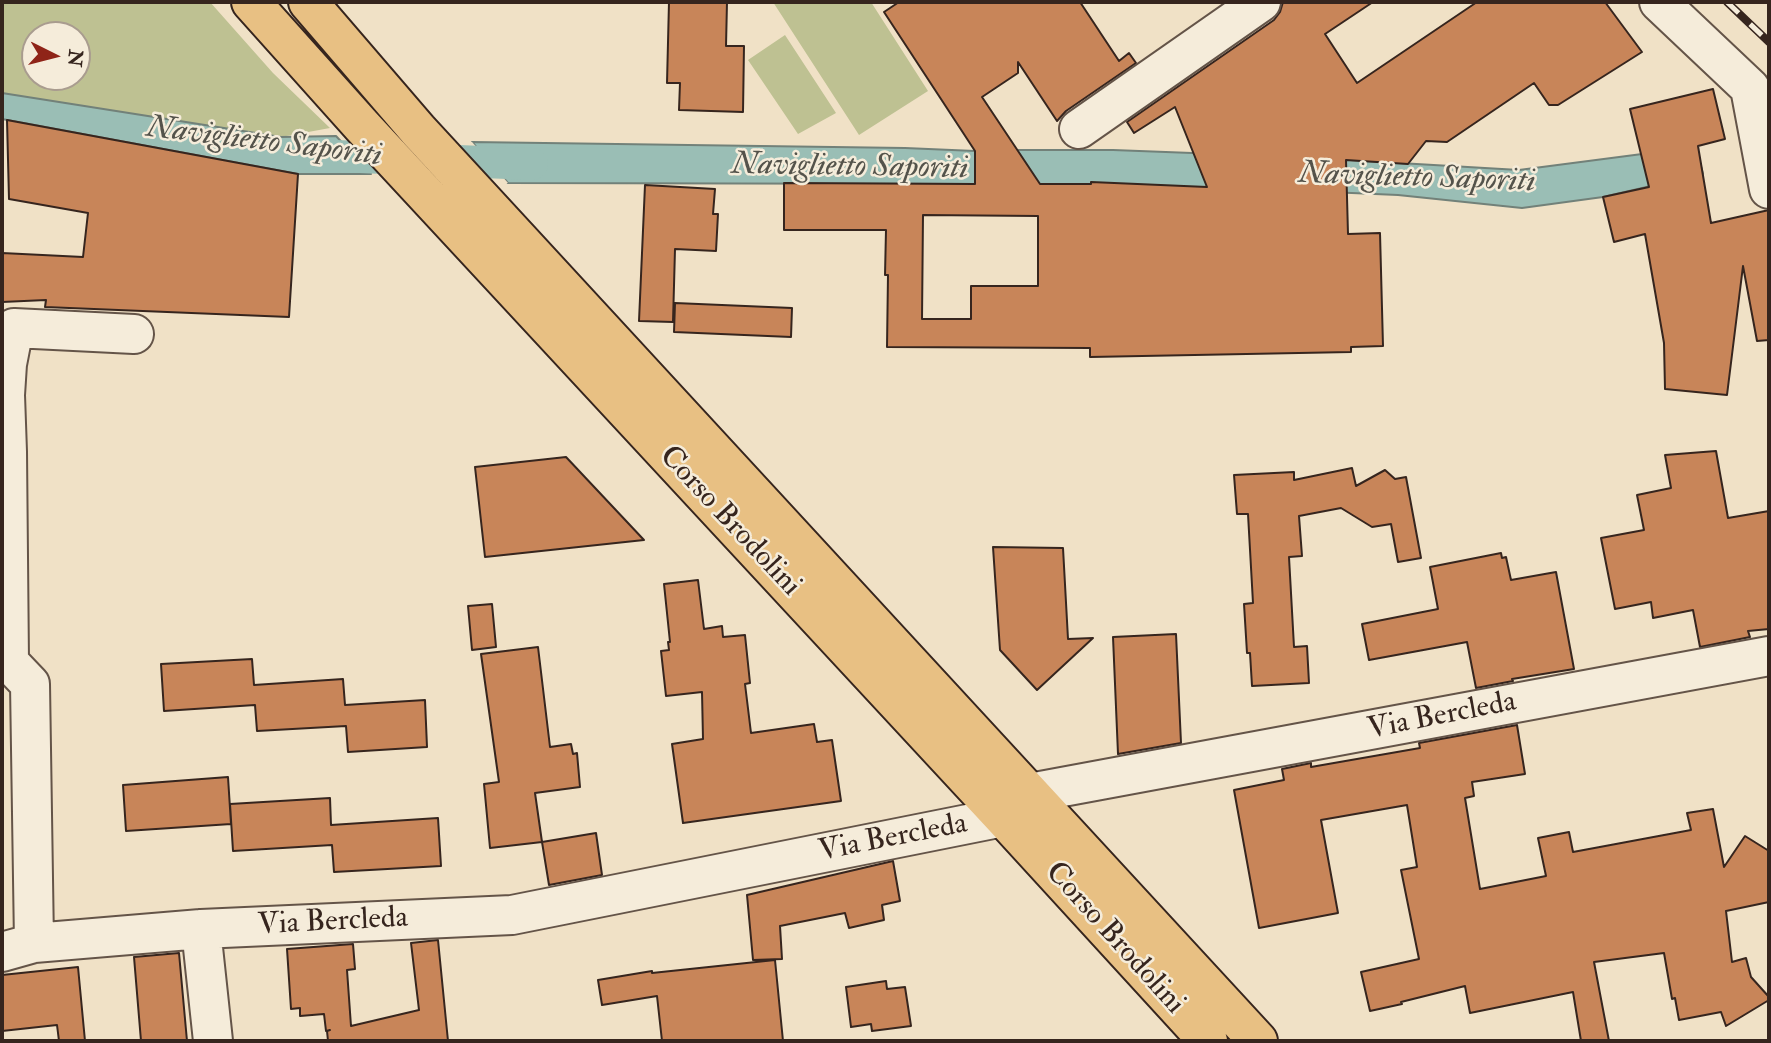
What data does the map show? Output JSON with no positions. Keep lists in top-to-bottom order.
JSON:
{
  "streets": {
    "main road": ["Corso Brodolini"],
    "street": ["Via Bercleda"]
  },
  "crossings": [
    ["Corso Brodolini", "Via Bercleda"]
  ],
  "water": ["Naviglietto Saporiti"],
  "north": "right"
}
